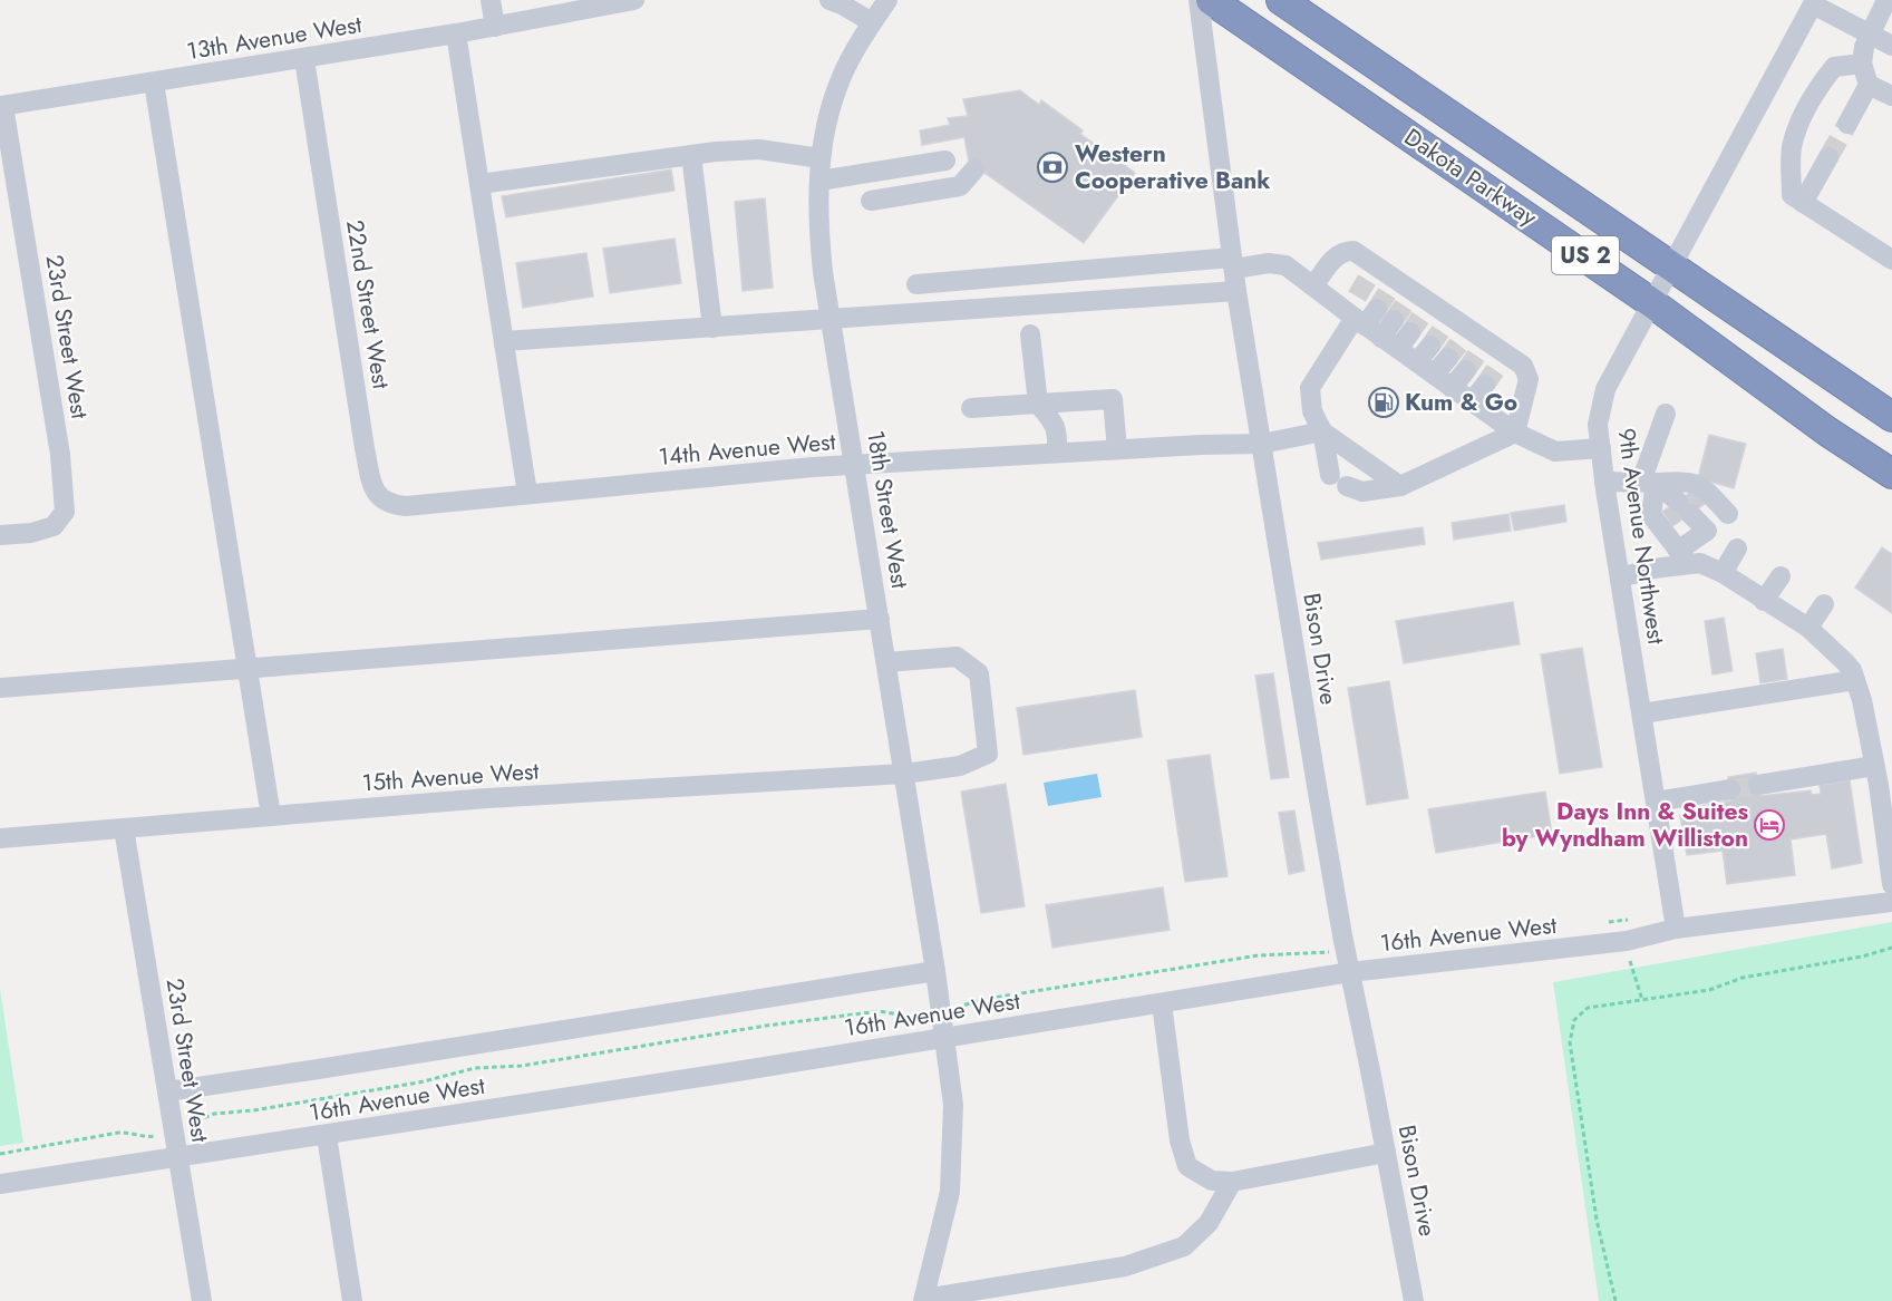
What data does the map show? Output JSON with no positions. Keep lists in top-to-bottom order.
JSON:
{
  "streets": {
    "highway": ["Dakota Parkway", "US 2"],
    "street": [
      "13th Avenue West",
      "22nd Street West",
      "23rd Street West",
      "14th Avenue West",
      "18th Street West",
      "9th Avenue Northwest",
      "Bison Drive",
      "15th Avenue West",
      "16th Avenue West"
    ]
  },
  "crossings": [
    ["13th Avenue West", "22nd Street West"],
    ["13th Avenue West", "23rd Street West"],
    ["Dakota Parkway", "9th Avenue Northwest"],
    ["22nd Street West", "14th Avenue West"],
    ["23rd Street West", "15th Avenue West"],
    ["23rd Street West", "16th Avenue West"],
    ["14th Avenue West", "18th Street West"],
    ["14th Avenue West", "Bison Drive"],
    ["18th Street West", "15th Avenue West"],
    ["18th Street West", "16th Avenue West"],
    ["9th Avenue Northwest", "16th Avenue West"],
    ["Bison Drive", "16th Avenue West"]
  ],
  "places": {
    "bank": ["Western Cooperative Bank"],
    "fuel station": ["Kum & Go"],
    "hotel": ["Days Inn & Suites by Wyndham Williston"]
  }
}
